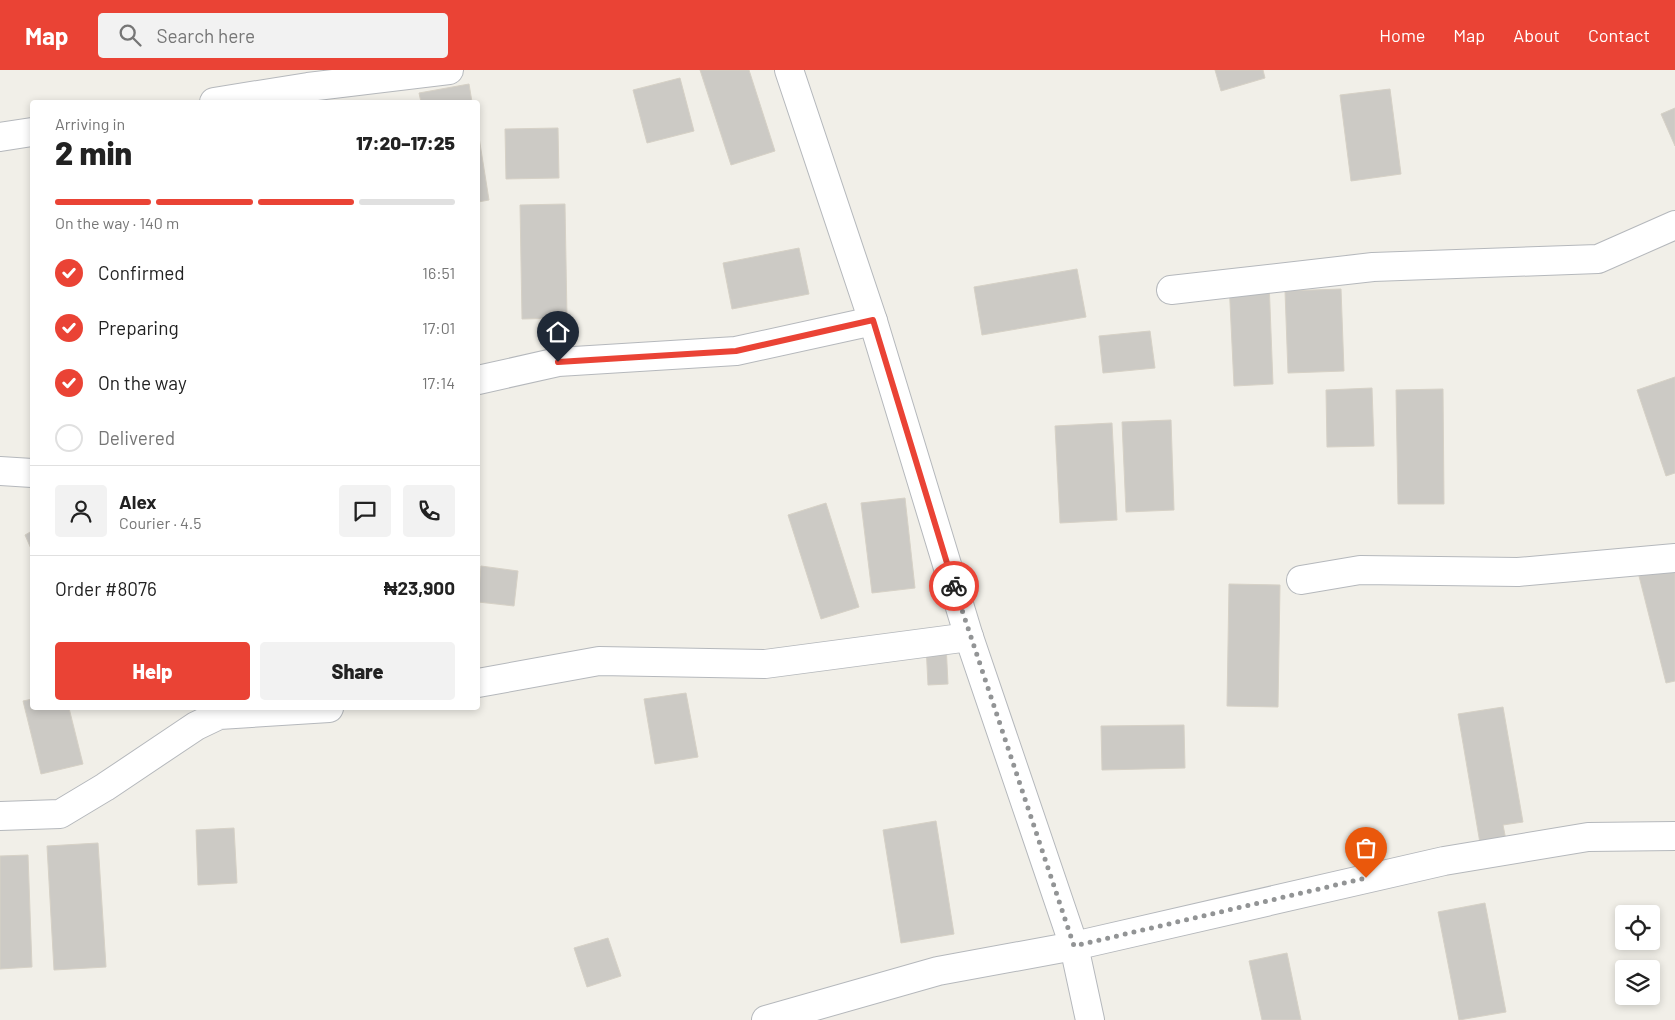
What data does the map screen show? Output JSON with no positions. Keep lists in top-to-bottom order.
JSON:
{
  "page": {
    "header": "Map",
    "search": "Search here",
    "nav": [
      "Home",
      "Map",
      "About",
      "Contact"
    ],
    "heading": ["2 min", "Arriving in", "17:20–17:25"],
    "panel": [
      "Alex",
      "Courier · 4.5",
      "Order #8076",
      "₦23,900"
    ],
    "bar": "On the way · 140 m",
    "list": [
      ["Confirmed", "16:51"],
      ["Preparing", "17:01"],
      ["On the way", "17:14"],
      "Delivered"
    ],
    "buttons": ["Help", "Share"]
  }
}
